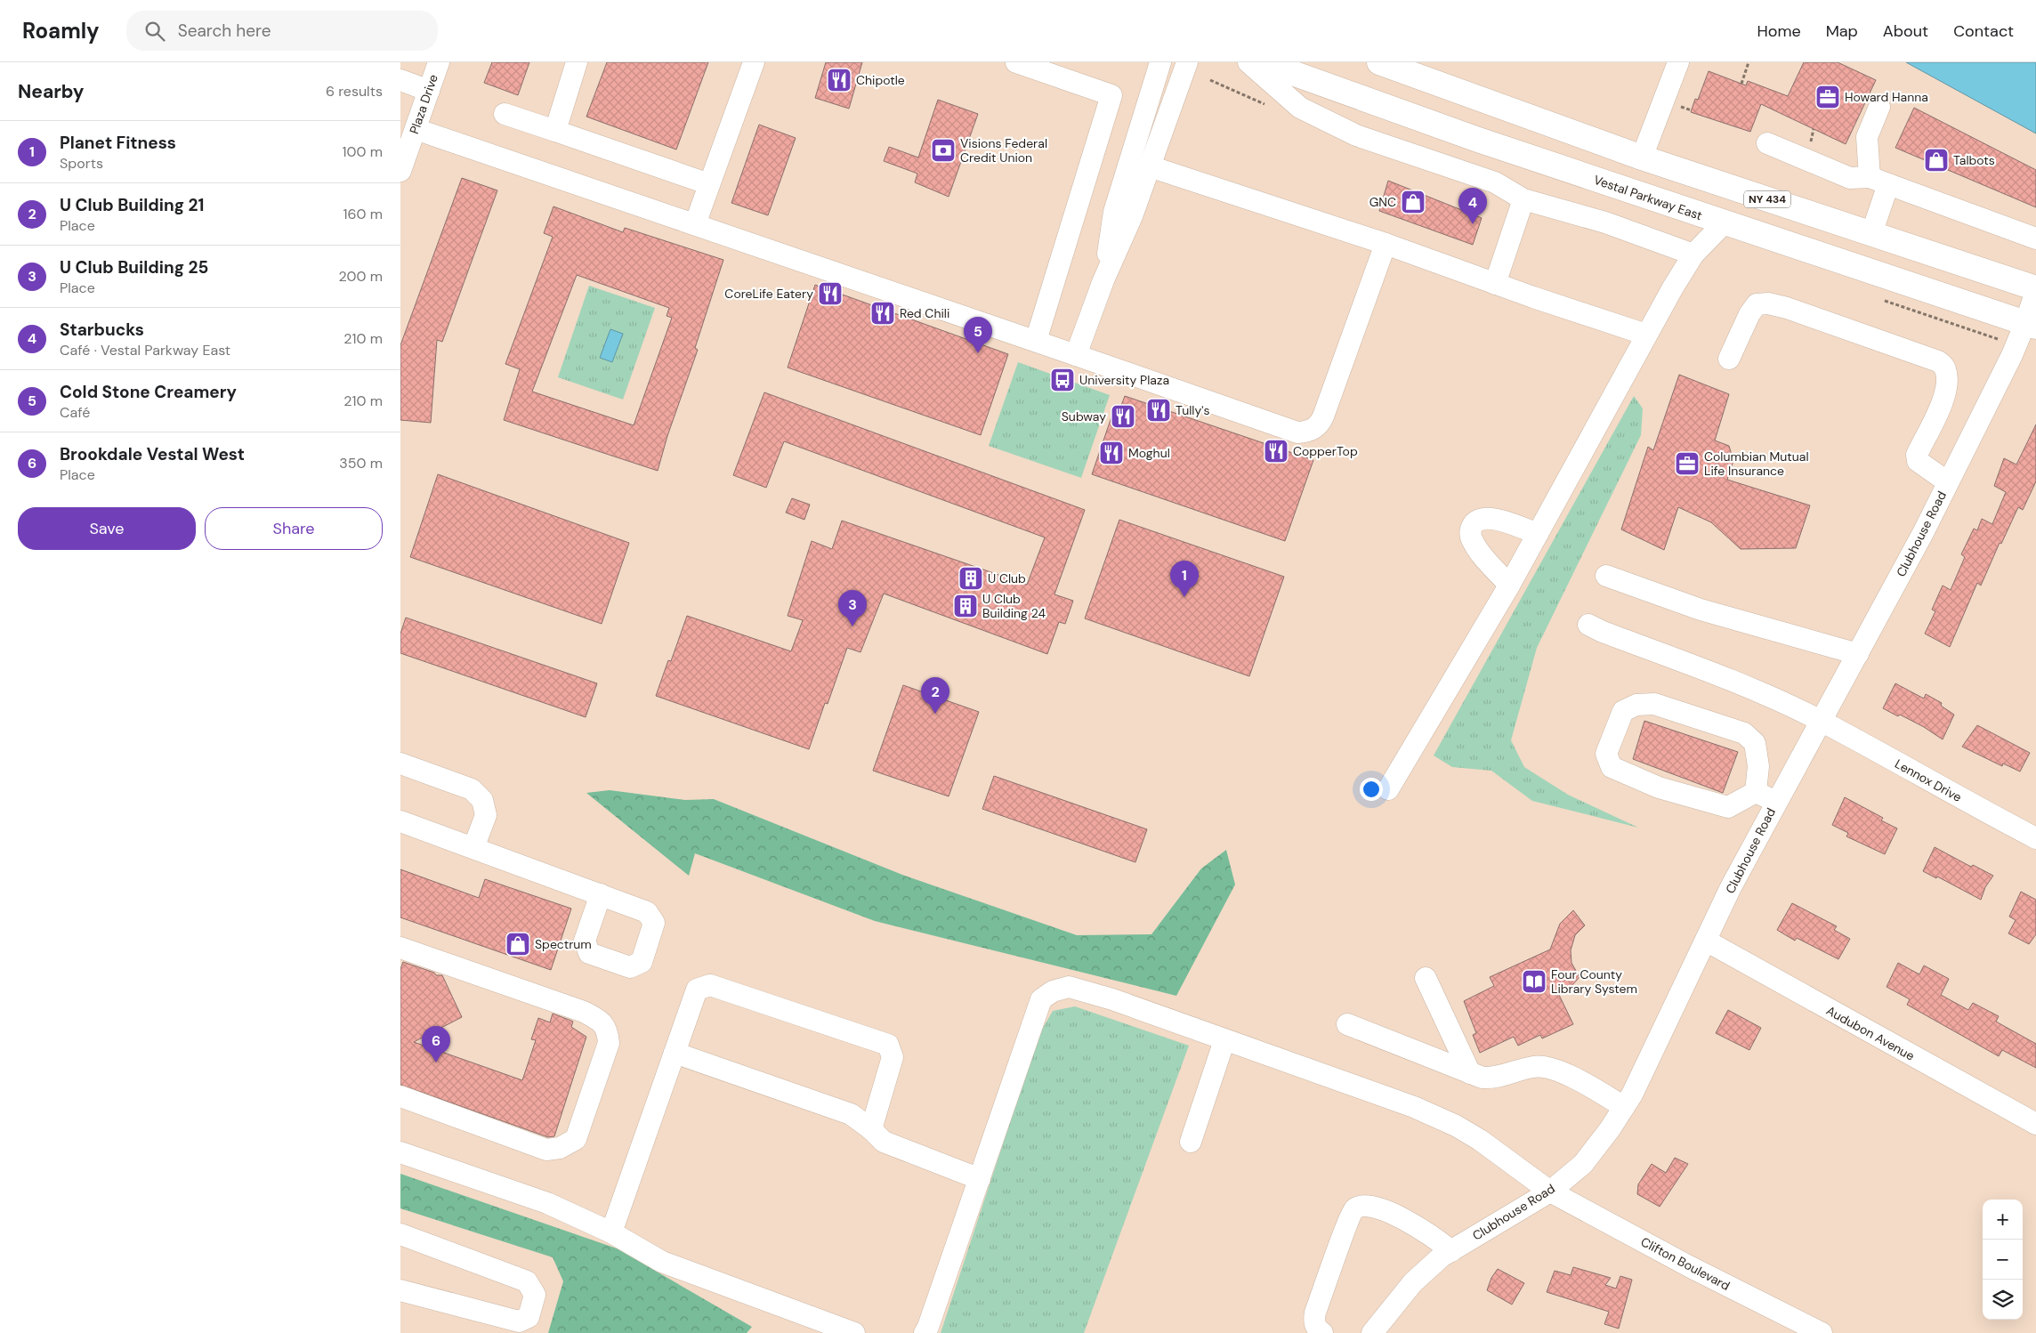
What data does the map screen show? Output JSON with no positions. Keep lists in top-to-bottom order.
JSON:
{
  "streets": {
    "main road": ["Vestal Parkway East", "NY 434"],
    "street": [
      "Plaza Drive",
      "Clubhouse Road",
      "Lennox Drive",
      "Audubon Avenue",
      "Clifton Boulevard"
    ]
  },
  "crossings": [
    ["Vestal Parkway East", "Clubhouse Road"],
    ["NY 434", "Clubhouse Road"],
    ["Clubhouse Road", "Lennox Drive"],
    ["Clubhouse Road", "Audubon Avenue"],
    ["Clubhouse Road", "Clifton Boulevard"]
  ],
  "places": {
    "restaurant": [
      "Chipotle",
      "CoreLife Eatery",
      "Red Chili",
      "Tully's",
      "Subway",
      "CopperTop",
      "Moghul"
    ],
    "office": ["Howard Hanna", "Columbian Mutual Life Insurance"],
    "bank": ["Visions Federal Credit Union"],
    "shop": ["Talbots", "GNC", "Spectrum"],
    "bus stop": ["University Plaza"],
    "building": ["U Club", "U Club Building 24"],
    "library": ["Four County Library System"]
  },
  "page": {
    "header": "Roamly",
    "search": "Search here",
    "nav": [
      "Home",
      "Map",
      "About",
      "Contact"
    ],
    "heading": ["Nearby", "6 results"],
    "list": [
      {
        "mark": "1",
        "name": "Planet Fitness",
        "note": "Sports",
        "value": "100 m"
      },
      {
        "mark": "2",
        "name": "U Club Building 21",
        "note": "Place",
        "value": "160 m"
      },
      {
        "mark": "3",
        "name": "U Club Building 25",
        "note": "Place",
        "value": "200 m"
      },
      {
        "mark": "4",
        "name": "Starbucks",
        "note": "Café · Vestal Parkway East",
        "value": "210 m"
      },
      {
        "mark": "5",
        "name": "Cold Stone Creamery",
        "note": "Café",
        "value": "210 m"
      },
      {
        "mark": "6",
        "name": "Brookdale Vestal West",
        "note": "Place",
        "value": "350 m"
      }
    ],
    "pins": [
      "4",
      "5",
      "1",
      "3",
      "2",
      "6"
    ],
    "buttons": ["Save", "Share"],
    "map_buttons": ["+", "−"]
  }
}
